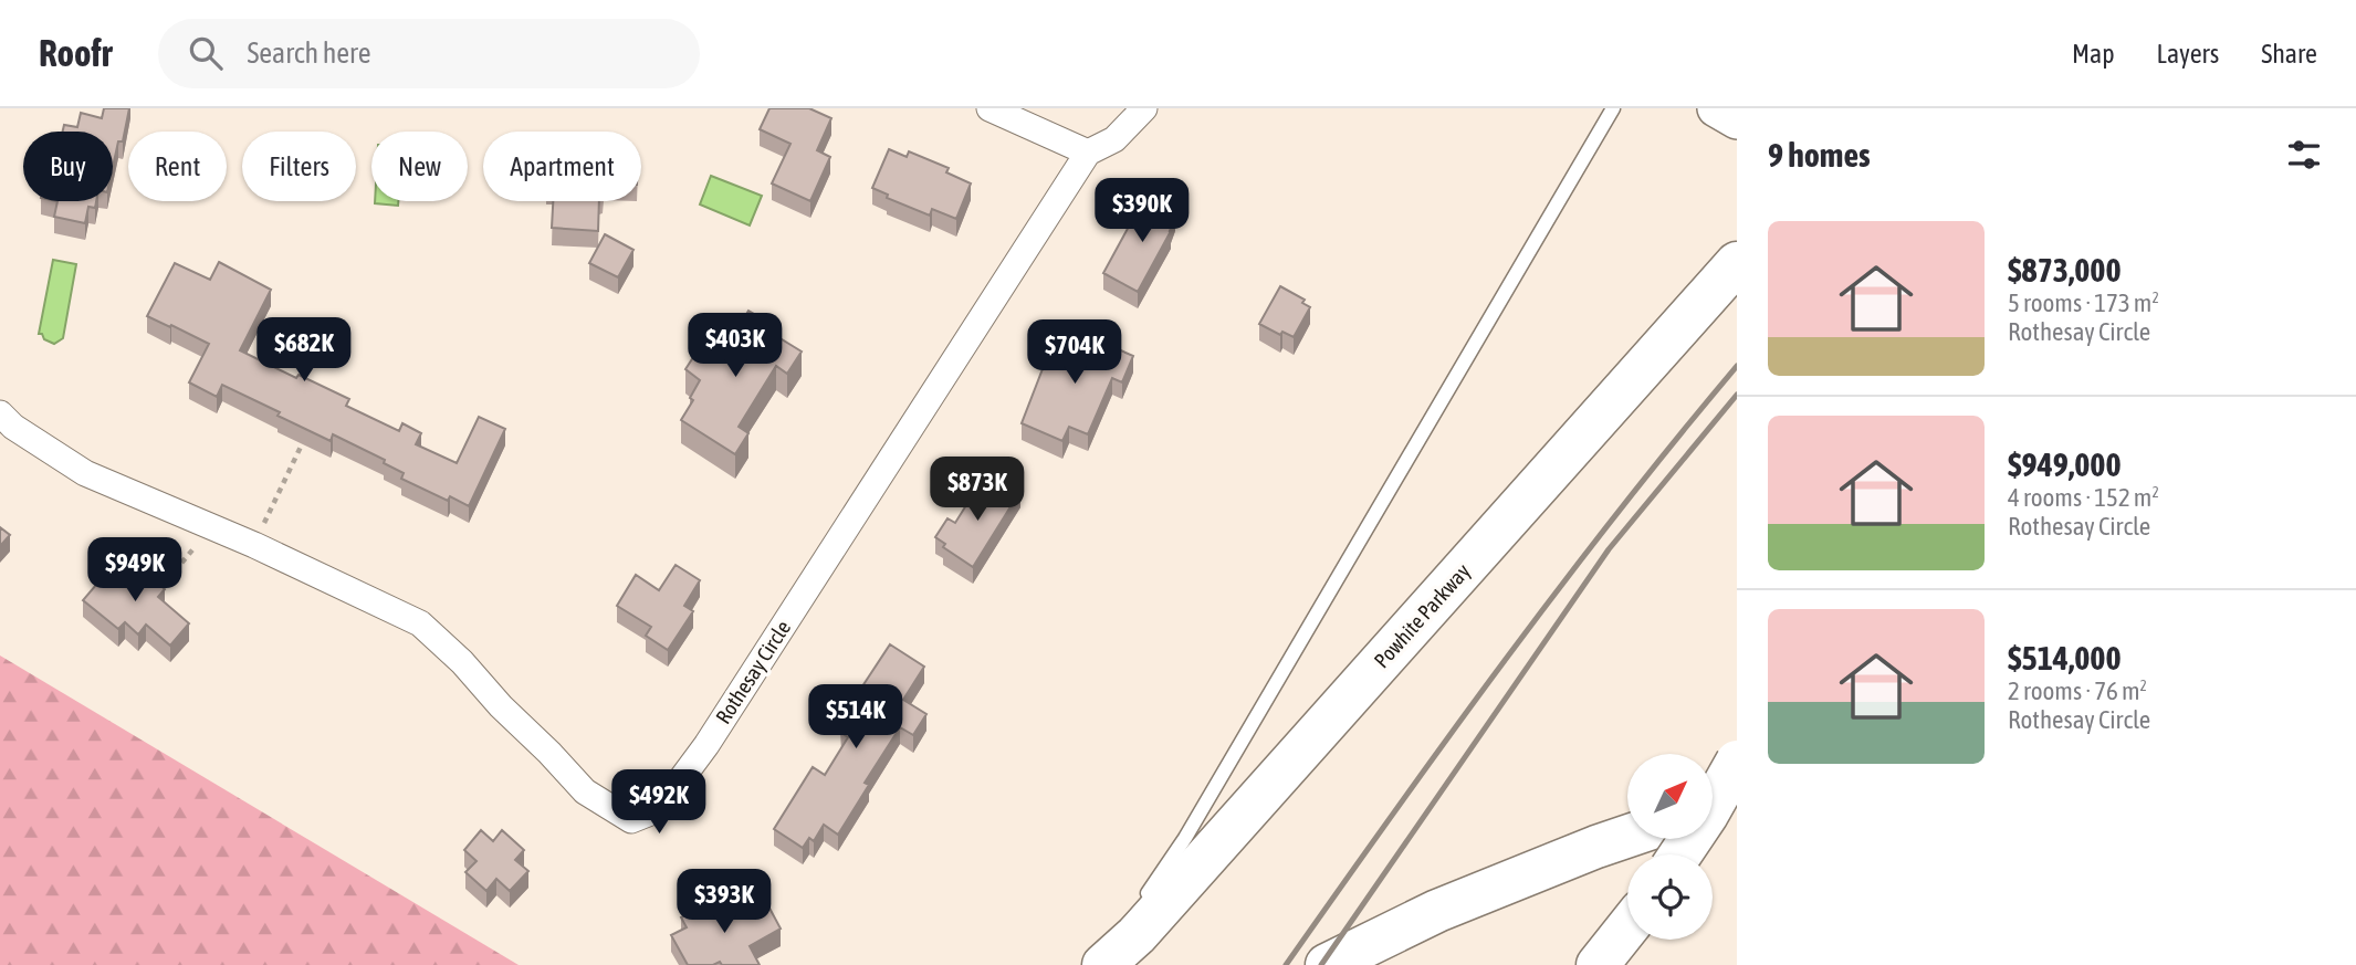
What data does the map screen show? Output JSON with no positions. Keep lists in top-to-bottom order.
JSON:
{
  "streets": {
    "highway": ["Powhite Parkway"],
    "street": ["Rothesay Circle"]
  },
  "north": "top right",
  "page": {
    "header": "Roofr",
    "search": "Search here",
    "nav": ["Map", "Layers", "Share"],
    "heading": "9 homes",
    "chip": [
      "Buy",
      "Rent",
      "Filters",
      "New",
      "Apartment"
    ],
    "price": [
      "$390K",
      "$403K",
      "$682K",
      "$704K",
      "$873K",
      "$949K",
      "$514K",
      "$492K",
      "$393K"
    ],
    "list": [
      {
        "name": "$873,000",
        "note": "5 rooms · 173 m² · Rothesay Circle"
      },
      {
        "name": "$949,000",
        "note": "4 rooms · 152 m² · Rothesay Circle"
      },
      {
        "name": "$514,000",
        "note": "2 rooms · 76 m² · Rothesay Circle"
      }
    ]
  }
}
